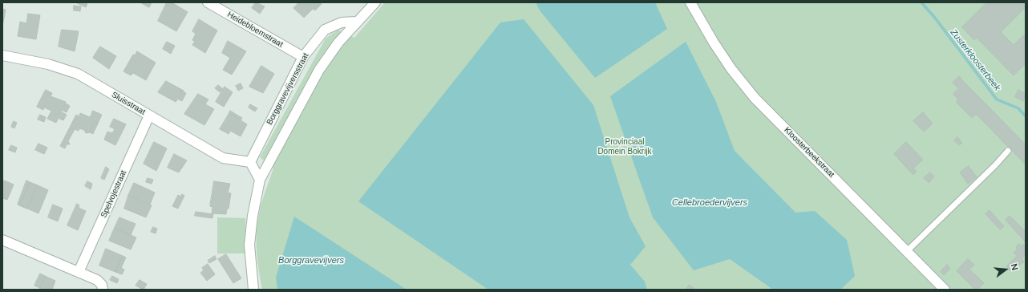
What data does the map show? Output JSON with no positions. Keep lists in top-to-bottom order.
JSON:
{
  "streets": {
    "street": [
      "Heidebloemstraat",
      "Borggravevijversstraat",
      "Sluisstraat",
      "Kloosterbeekstraat",
      "Spelvojestraat"
    ]
  },
  "crossings": [
    ["Heidebloemstraat", "Borggravevijversstraat"],
    ["Borggravevijversstraat", "Sluisstraat"],
    ["Sluisstraat", "Spelvojestraat"]
  ],
  "water": ["Zusterkloosterbeek", "Cellebroedervijvers", "Borggravevijvers"],
  "parks": ["Provinciaal Domein Bokrijk"],
  "north": "right"
}
